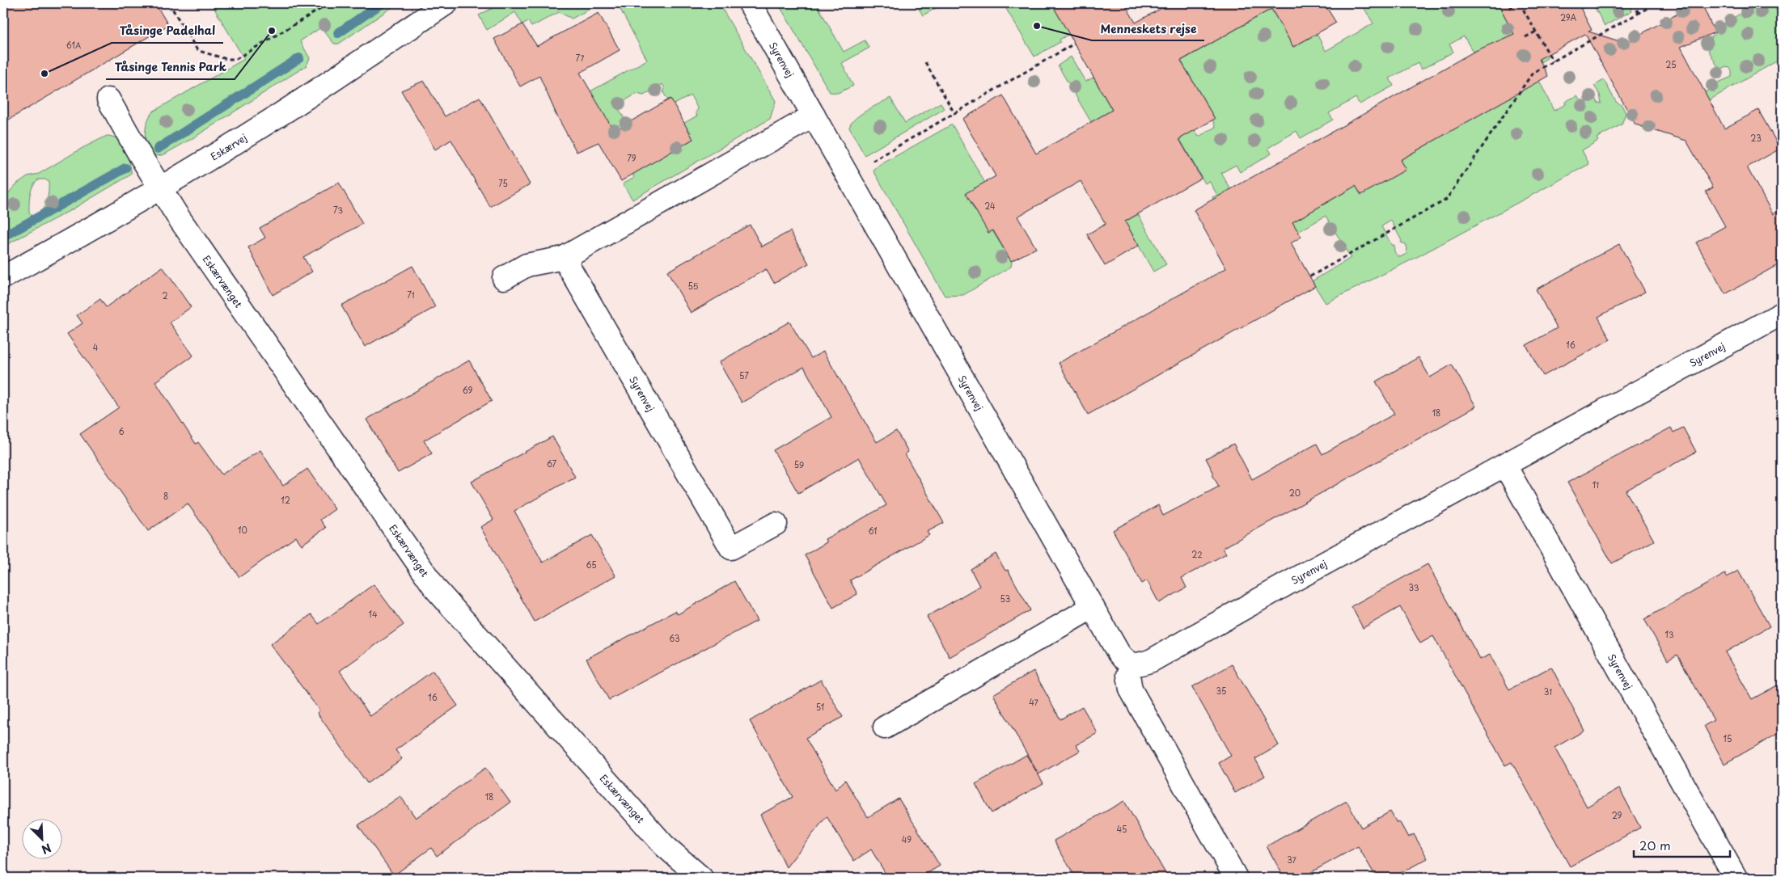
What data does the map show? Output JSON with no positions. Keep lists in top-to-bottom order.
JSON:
{
  "streets": {
    "street": ["Syrenvej", "Eskærvej", "Eskærvænget"]
  },
  "crossings": [
    ["Eskærvej", "Eskærvænget"]
  ],
  "places": ["Menneskets rejse", "Tåsinge Tennis Park", "Tåsinge Padelhal"],
  "house_numbers": [
    "29A",
    "61A",
    "77",
    "25",
    "23",
    "79",
    "75",
    "24",
    "73",
    "55",
    "71",
    "2",
    "16",
    "4",
    "57",
    "69",
    "18",
    "6",
    "67",
    "59",
    "11",
    "20",
    "8",
    "12",
    "10",
    "61",
    "22",
    "65",
    "33",
    "53",
    "14",
    "13",
    "63",
    "35",
    "31",
    "16",
    "47",
    "51",
    "15",
    "18",
    "29",
    "45",
    "49",
    "37"
  ],
  "scale_bar": "20 m",
  "north": "bottom right"
}
